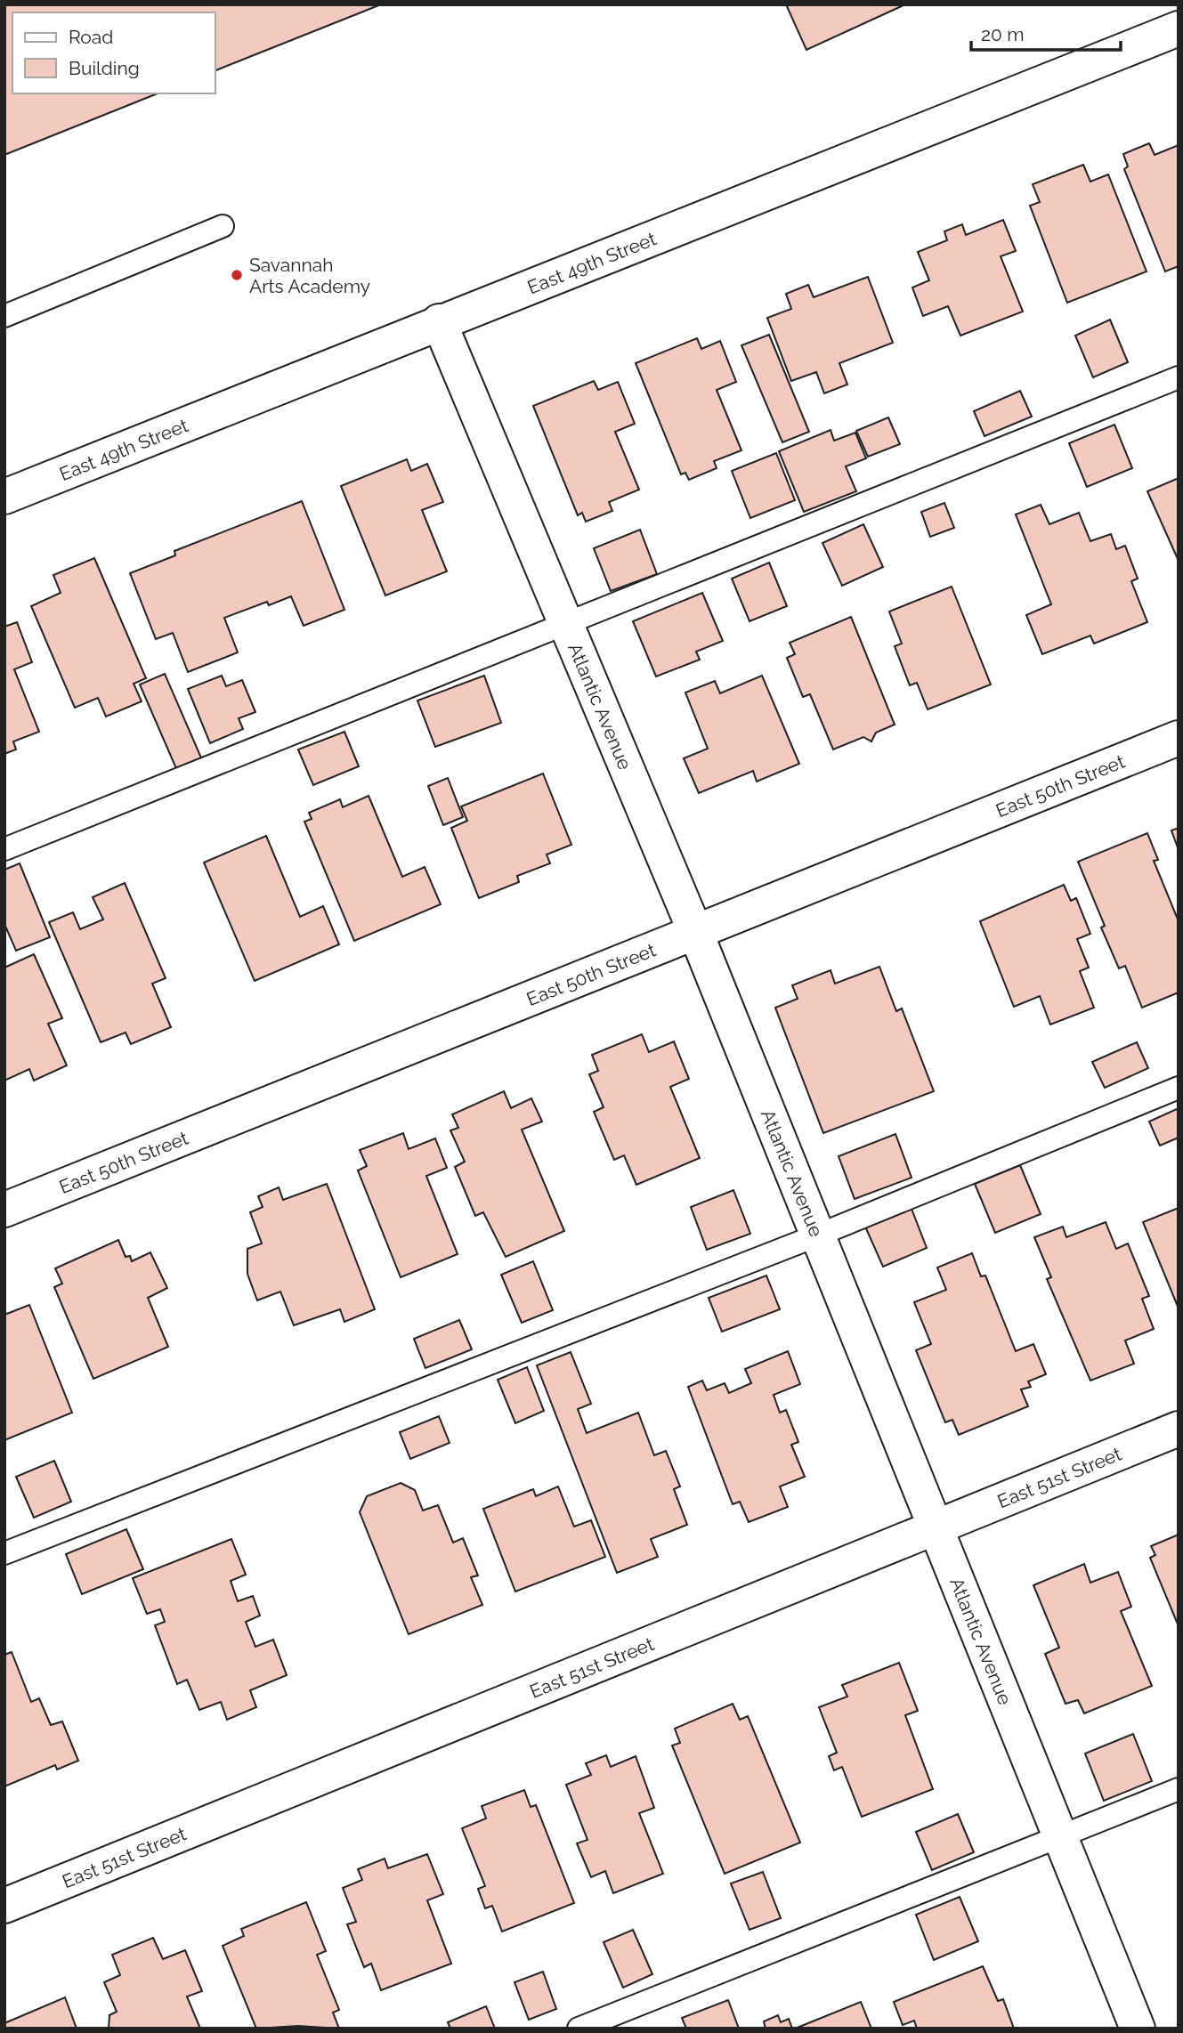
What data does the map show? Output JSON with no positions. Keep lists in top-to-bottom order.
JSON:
{
  "streets": {
    "street": [
      "East 49th Street",
      "Atlantic Avenue",
      "East 50th Street",
      "East 51st Street"
    ]
  },
  "crossings": [
    ["East 49th Street", "Atlantic Avenue"],
    ["Atlantic Avenue", "East 50th Street"],
    ["Atlantic Avenue", "East 51st Street"]
  ],
  "places": ["Savannah Arts Academy"],
  "legend": ["Road", "Building"],
  "scale_bar": "20 m"
}
